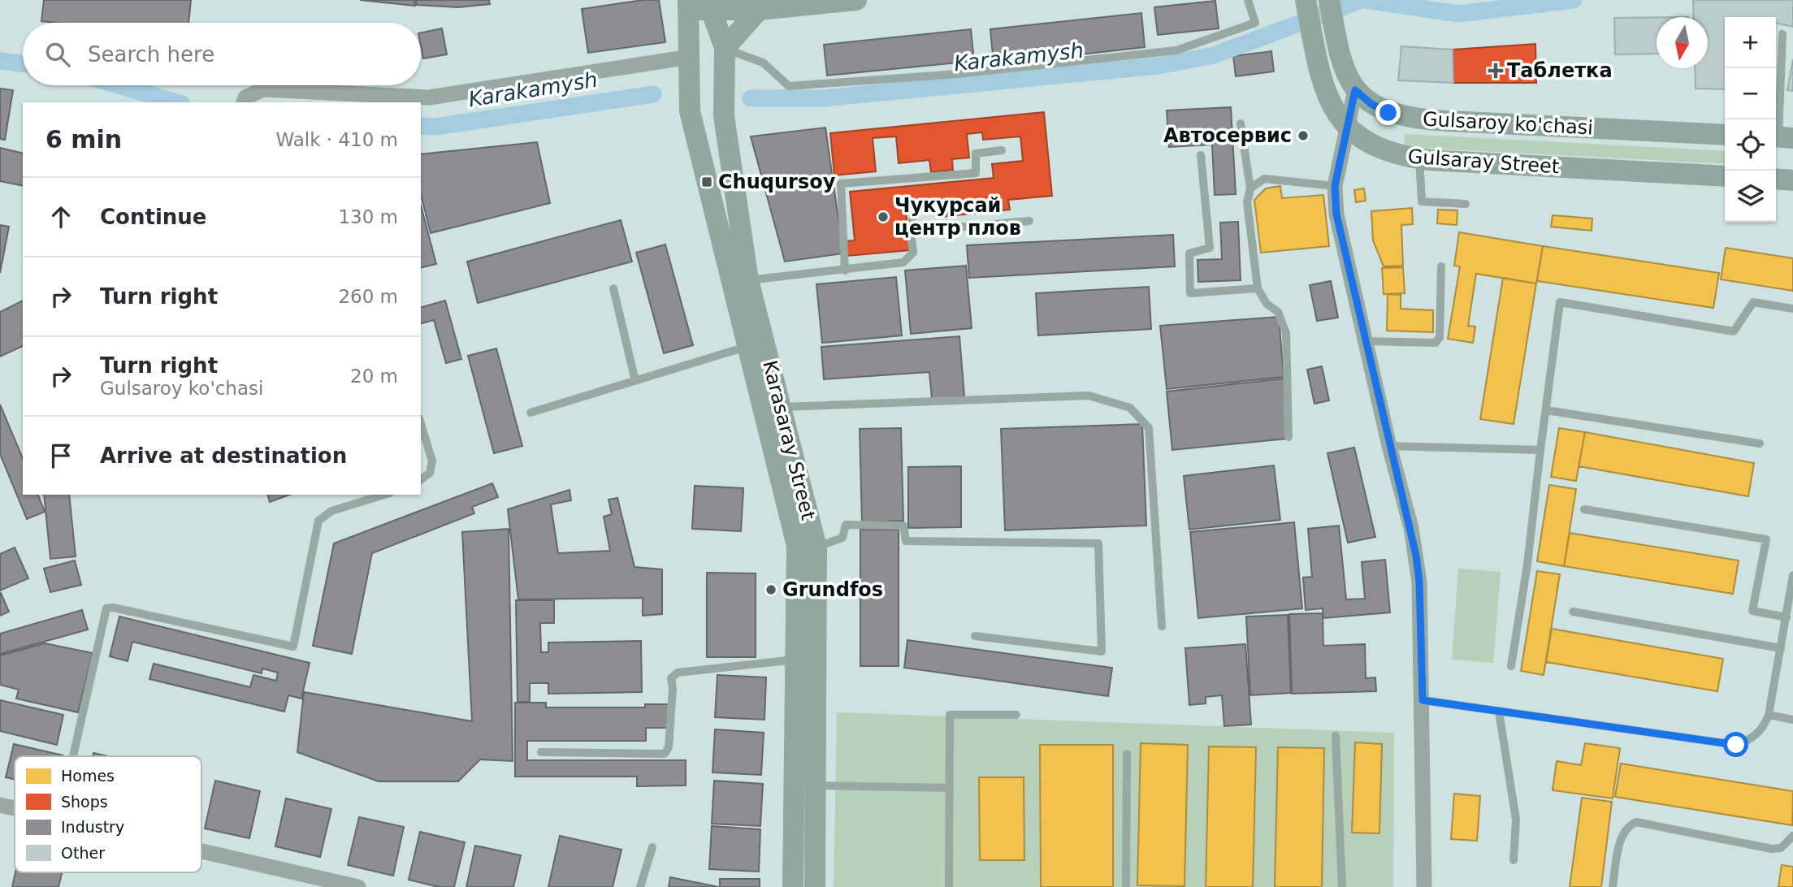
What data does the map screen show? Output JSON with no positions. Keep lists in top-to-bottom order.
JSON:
{
  "streets": {
    "main road": ["Gulsaroy ko'chasi", "Gulsaray Street", "Karasaray Street"]
  },
  "water": ["Karakamysh"],
  "places": {
    "health": ["Таблетка"],
    "other": ["Автосервис", "Чукурсай центр плов", "Grundfos"],
    "transit": ["Chuqursoy"]
  },
  "legend": [
    "Homes",
    "Shops",
    "Industry",
    "Other"
  ],
  "north": "bottom",
  "page": {
    "map_buttons": ["+", "−"],
    "search": "Search here",
    "heading": ["6 min", "Walk · 410 m"],
    "list": [
      ["Continue", "130 m"],
      ["Turn right", "260 m"],
      ["Turn right", "Gulsaroy ko'chasi", "20 m"],
      "Arrive at destination"
    ]
  }
}
